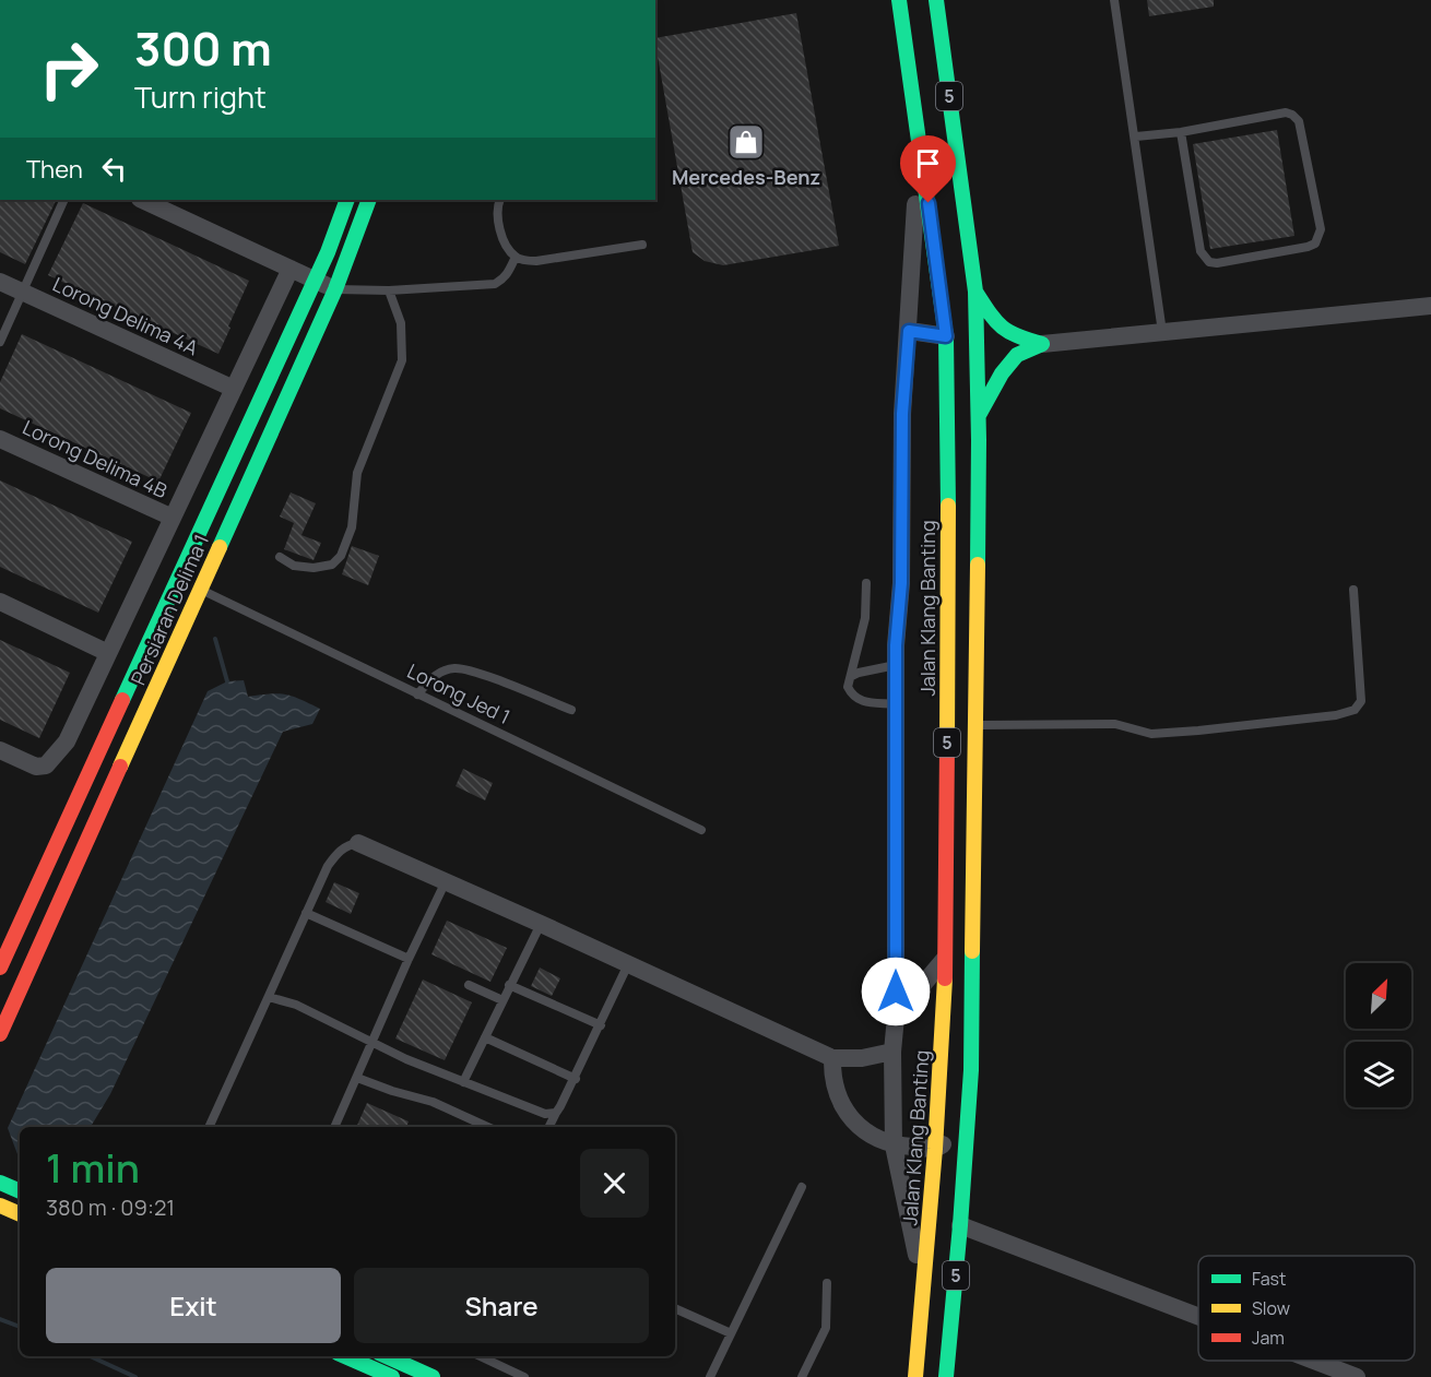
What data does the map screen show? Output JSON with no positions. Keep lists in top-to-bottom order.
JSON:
{
  "streets": {
    "main road": ["5", "Jalan Klang Banting", "Persiaran Delima 1"],
    "street": ["Lorong Delima 4A", "Lorong Delima 4B"],
    "lane": ["Lorong Jed 1"]
  },
  "crossings": [
    ["Persiaran Delima 1", "Lorong Jed 1"]
  ],
  "places": {
    "shop": ["Mercedes-Benz"]
  },
  "legend": ["Fast", "Slow", "Jam"],
  "north": "top right",
  "page": {
    "turn": ["300 m", "Turn right"],
    "then": "Then",
    "heading": ["1 min", "380 m · 09:21"],
    "buttons": ["Exit", "Share"]
  }
}
